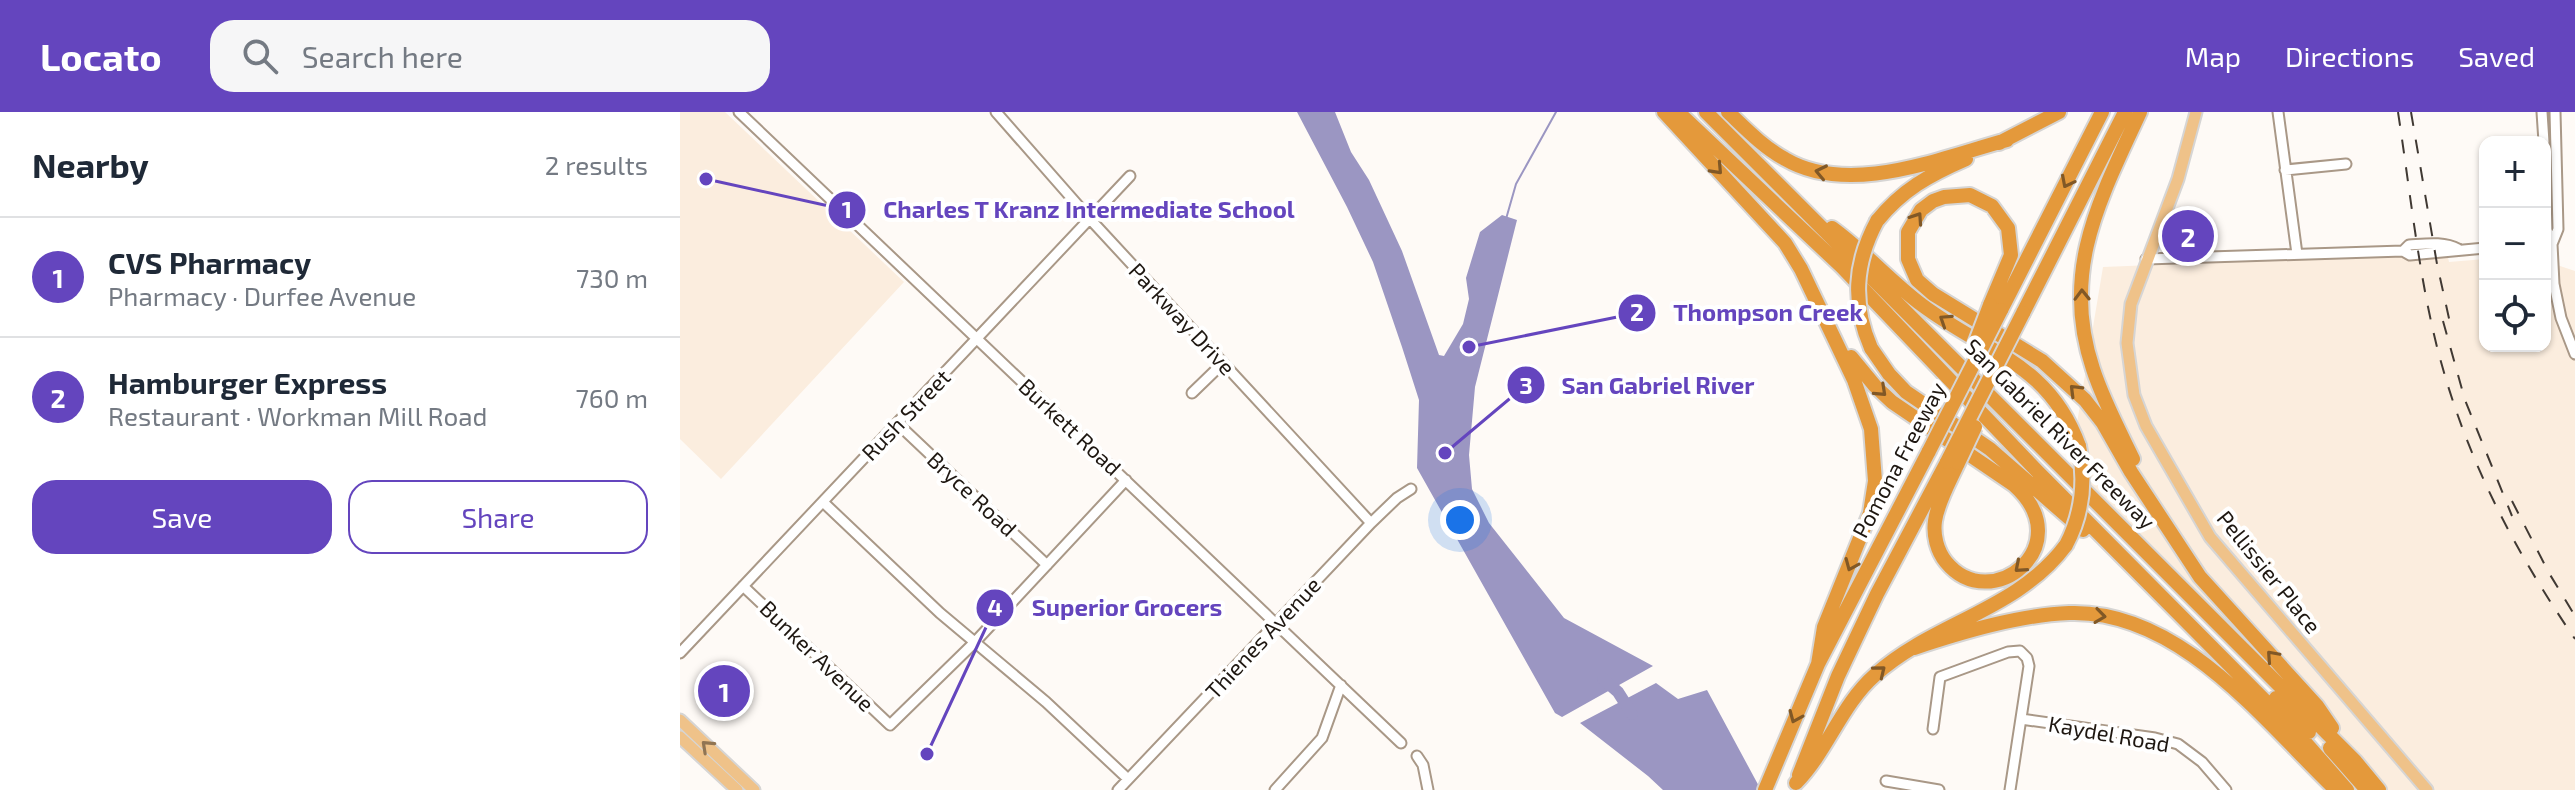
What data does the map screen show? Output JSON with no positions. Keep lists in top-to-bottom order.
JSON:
{
  "streets": {
    "highway": ["San Gabriel River Freeway", "Pomona Freeway"],
    "main road": ["Pellissier Place"],
    "street": [
      "Parkway Drive",
      "Rush Street",
      "Burkett Road",
      "Bryce Road",
      "Thienes Avenue",
      "Bunker Avenue",
      "Kaydel Road"
    ]
  },
  "crossings": [
    ["Parkway Drive", "Rush Street"],
    ["Parkway Drive", "Thienes Avenue"],
    ["Rush Street", "Burkett Road"],
    ["Rush Street", "Bryce Road"],
    ["Rush Street", "Bunker Avenue"],
    ["Burkett Road", "Thienes Avenue"]
  ],
  "places": [
    "Charles T Kranz Intermediate School",
    "Thompson Creek",
    "San Gabriel River",
    "Superior Grocers"
  ],
  "page": {
    "header": "Locato",
    "search": "Search here",
    "nav": ["Map", "Directions", "Saved"],
    "heading": ["Nearby", "2 results"],
    "map_buttons": ["+", "−"],
    "pins": ["2", "1"],
    "list": [
      {
        "mark": "1",
        "name": "CVS Pharmacy",
        "note": "Pharmacy · Durfee Avenue",
        "value": "730 m"
      },
      {
        "mark": "2",
        "name": "Hamburger Express",
        "note": "Restaurant · Workman Mill Road",
        "value": "760 m"
      }
    ],
    "buttons": ["Save", "Share"]
  }
}
